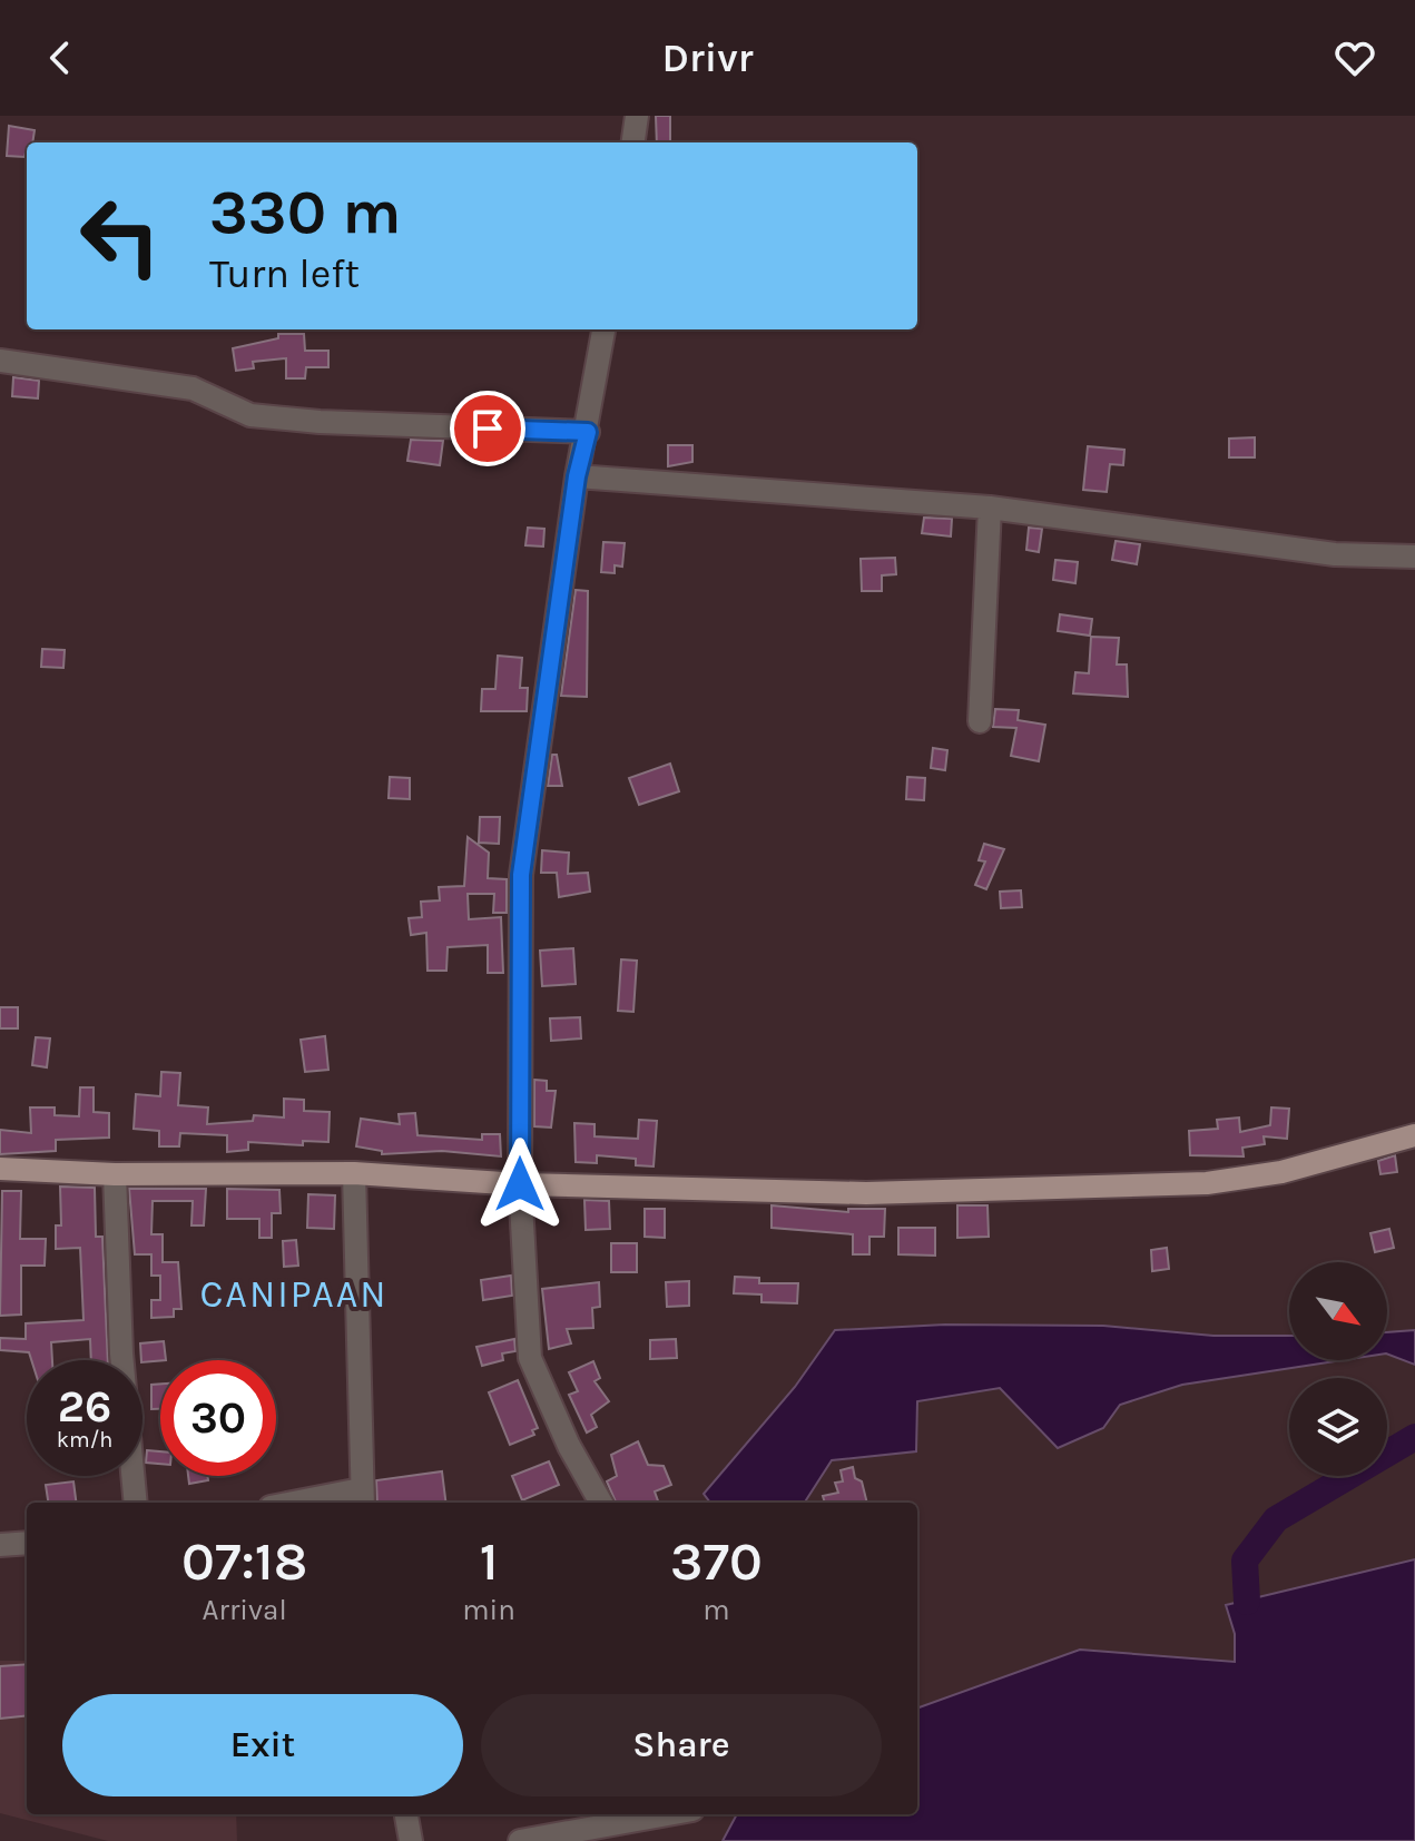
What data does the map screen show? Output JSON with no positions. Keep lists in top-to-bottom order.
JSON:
{
  "districts": ["CANIPAAN"],
  "north": "bottom right",
  "page": {
    "header": "Drivr",
    "turn": ["330 m", "Turn left"],
    "speed": "26 km/h",
    "limit": "30",
    "eta": [
      "07:18",
      "Arrival",
      "1",
      "min",
      "370",
      "m"
    ],
    "buttons": ["Exit", "Share"]
  }
}
